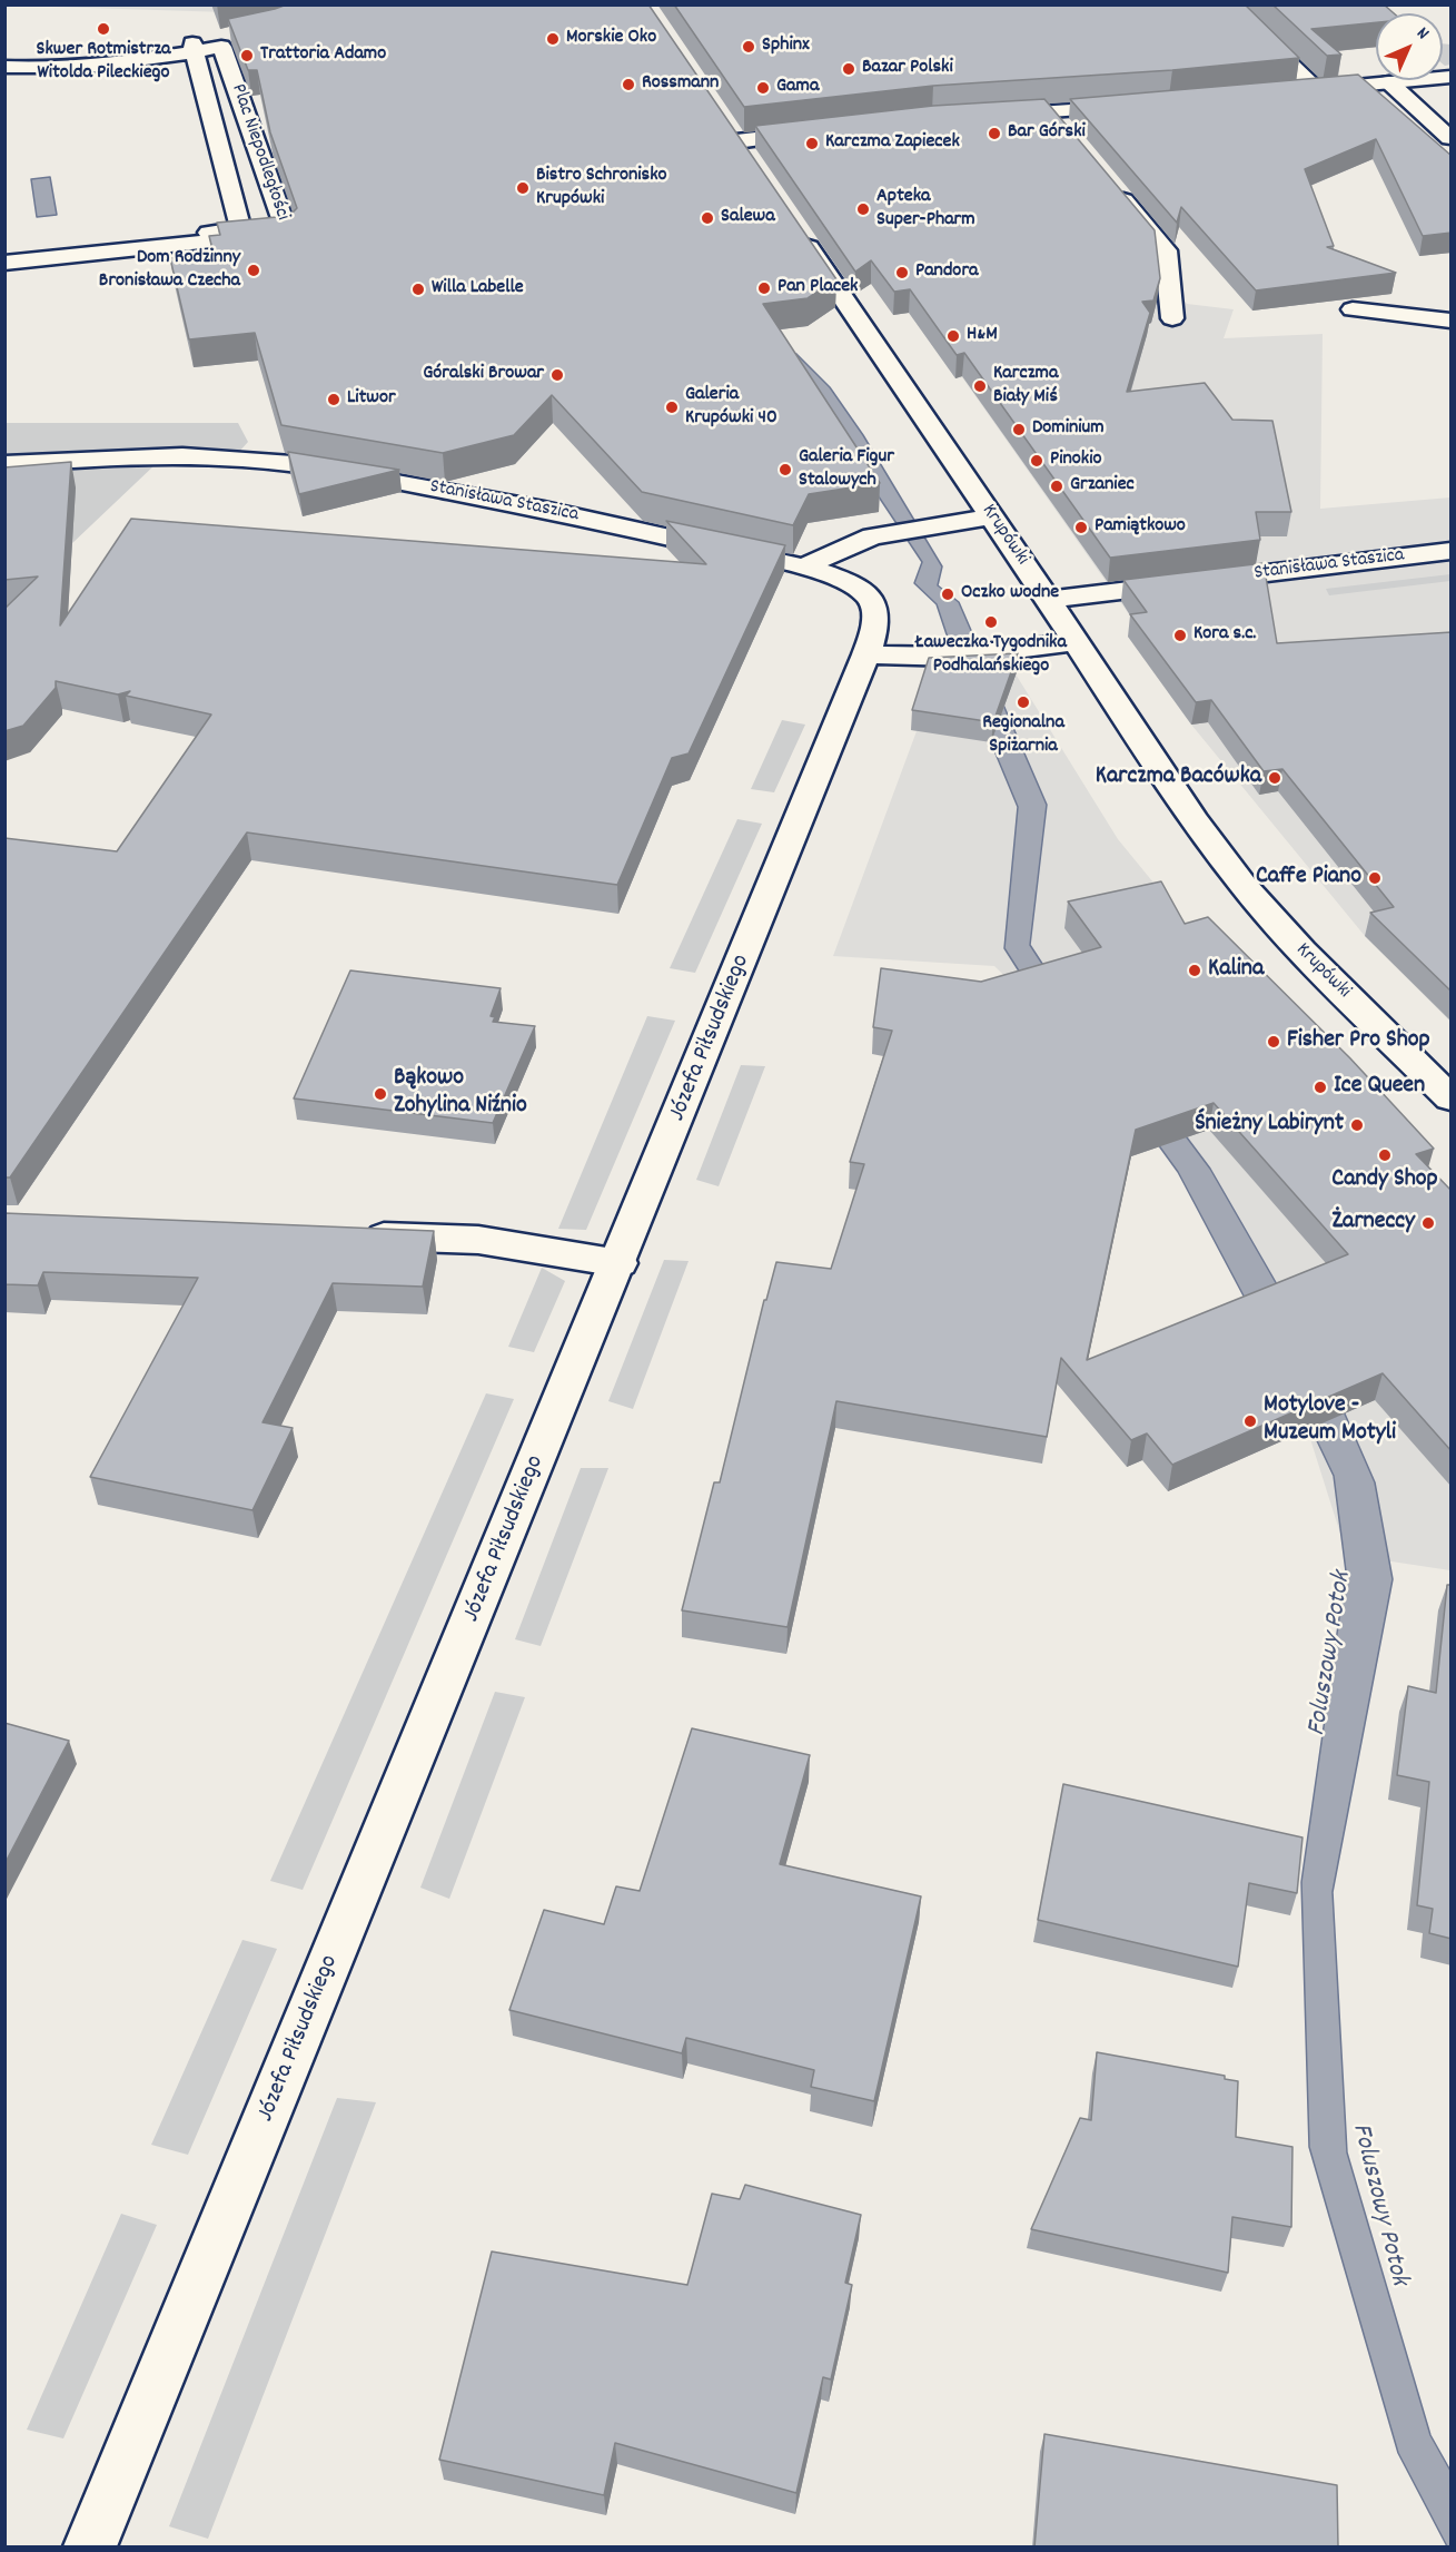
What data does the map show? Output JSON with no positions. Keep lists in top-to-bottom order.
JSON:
{
  "streets": {
    "street": [
      "Plac Niepodległości",
      "Stanisława Staszica",
      "Krupówki",
      "Józefa Piłsudskiego"
    ]
  },
  "crossings": [
    ["Stanisława Staszica", "Krupówki"],
    ["Stanisława Staszica", "Józefa Piłsudskiego"]
  ],
  "water": ["Foluszowy Potok"],
  "places": [
    "Skwer Rotmistrza Witolda Pileckiego",
    "Morskie Oko",
    "Sphinx",
    "Trattoria Adamo",
    "Bazar Polski",
    "Rossmann",
    "Gama",
    "Bar Górski",
    "Karczma Zapiecek",
    "Bistro Schronisko Krupówki",
    "Apteka Super-Pharm",
    "Salewa",
    "Dom Rodzinny Bronisława Czecha",
    "Pandora",
    "Pan Placek",
    "Willa Labelle",
    "H&M",
    "Góralski Browar",
    "Karczma Biały Miś",
    "Litwor",
    "Galeria Krupówki 40",
    "Dominium",
    "Pinokio",
    "Galeria Figur Stalowych",
    "Grzaniec",
    "Pamiątkowo",
    "Oczko wodne",
    "Ławeczka Tygodnika Podhalańskiego",
    "Kora s.c.",
    "Regionalna Spiżarnia",
    "Karczma Bacówka",
    "Caffe Piano",
    "Kalina",
    "Fisher Pro Shop",
    "Ice Queen",
    "Bąkowo Zohylina Niźnio",
    "Śnieżny Labirynt",
    "Candy Shop",
    "Żarneccy",
    "Motylove - Muzeum Motyli"
  ],
  "north": "top right"
}
